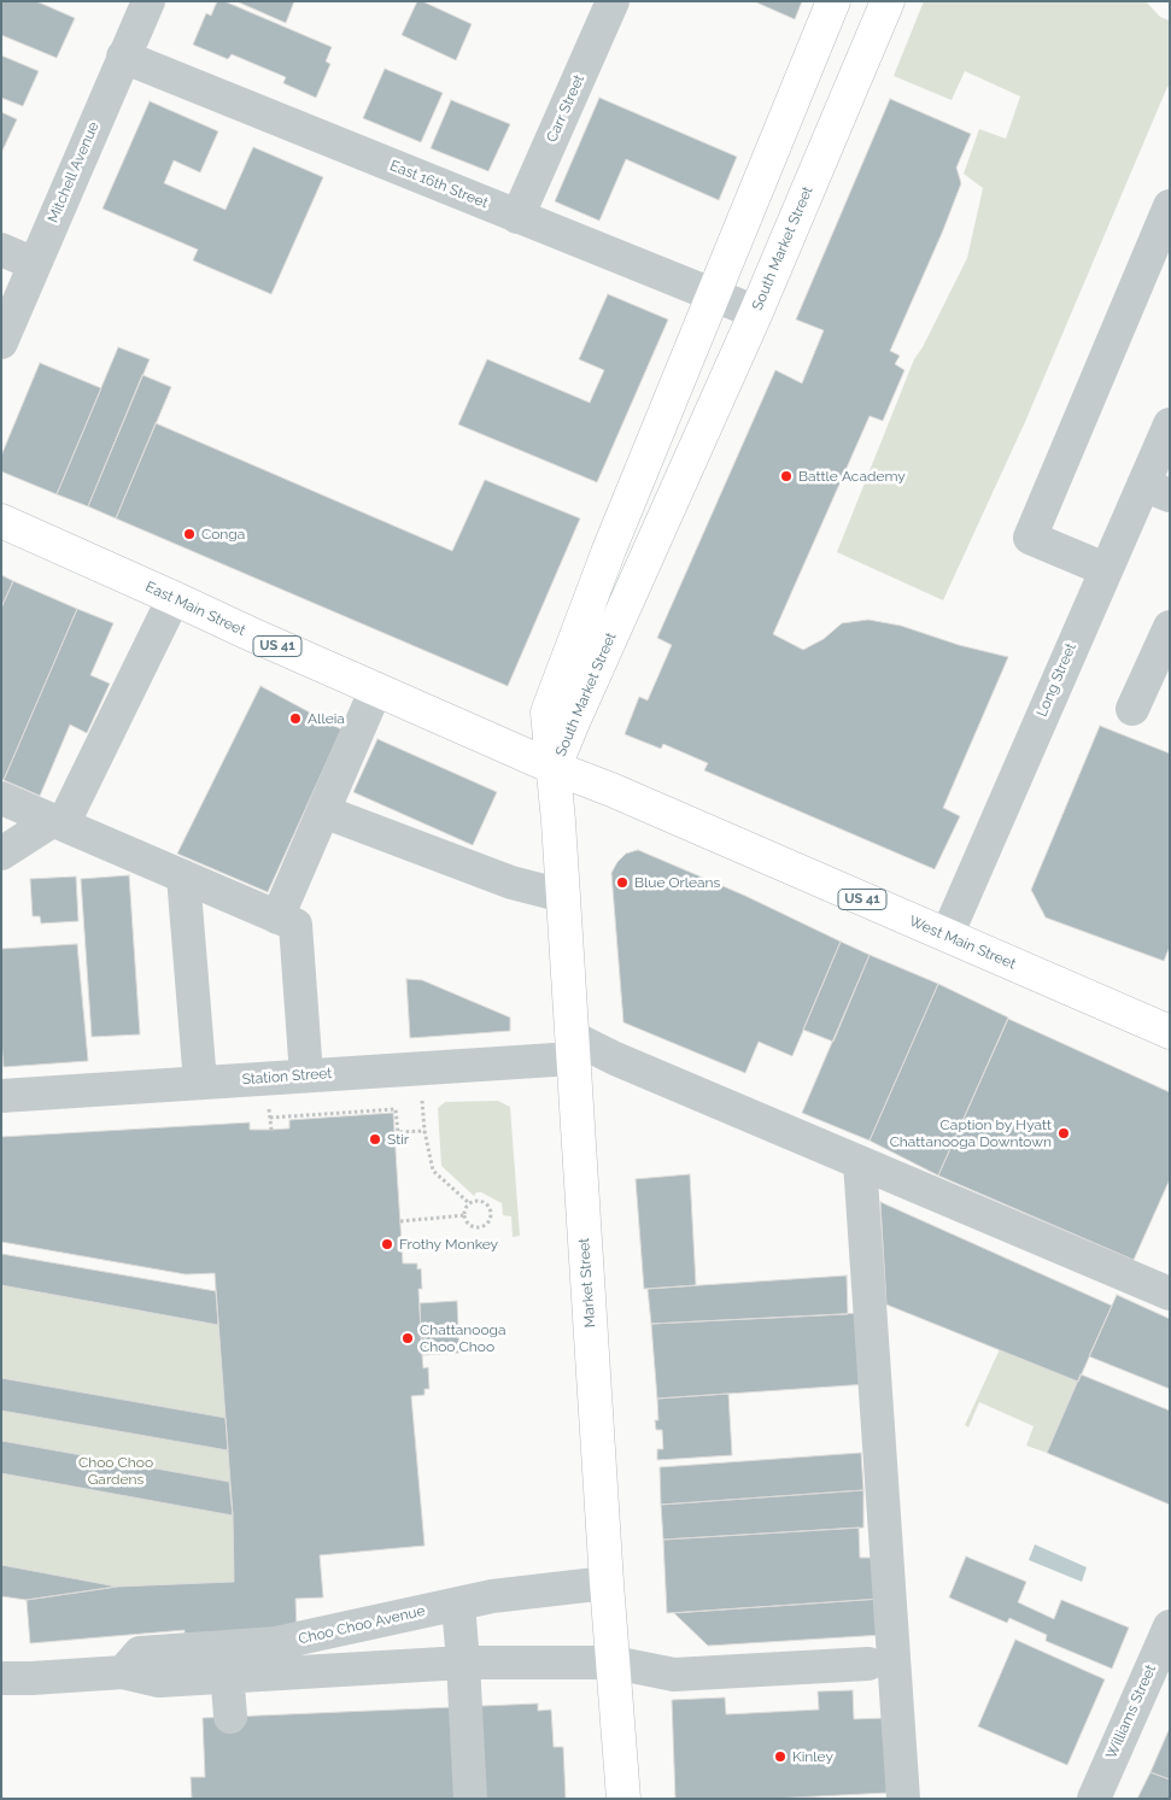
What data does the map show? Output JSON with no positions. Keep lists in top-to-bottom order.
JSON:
{
  "streets": {
    "main road": [
      "South Market Street",
      "East Main Street",
      "US 41",
      "West Main Street",
      "Market Street"
    ],
    "street": [
      "Carr Street",
      "Mitchell Avenue",
      "East 16th Street",
      "Long Street",
      "Station Street",
      "Choo Choo Avenue",
      "Williams Street"
    ]
  },
  "crossings": [
    ["Carr Street", "East 16th Street"],
    ["Mitchell Avenue", "East 16th Street"],
    ["East 16th Street", "South Market Street"],
    ["South Market Street", "East Main Street"],
    ["South Market Street", "West Main Street"],
    ["South Market Street", "Market Street"],
    ["East Main Street", "West Main Street"],
    ["East Main Street", "Market Street"],
    ["Long Street", "West Main Street"],
    ["West Main Street", "Market Street"],
    ["Station Street", "Market Street"],
    ["Market Street", "Choo Choo Avenue"]
  ],
  "parks": ["Choo Choo Gardens"],
  "places": [
    "Battle Academy",
    "Conga",
    "Alleia",
    "Blue Orleans",
    "Caption by Hyatt Chattanooga Downtown",
    "Stir",
    "Frothy Monkey",
    "Chattanooga Choo Choo",
    "Kinley"
  ]
}
